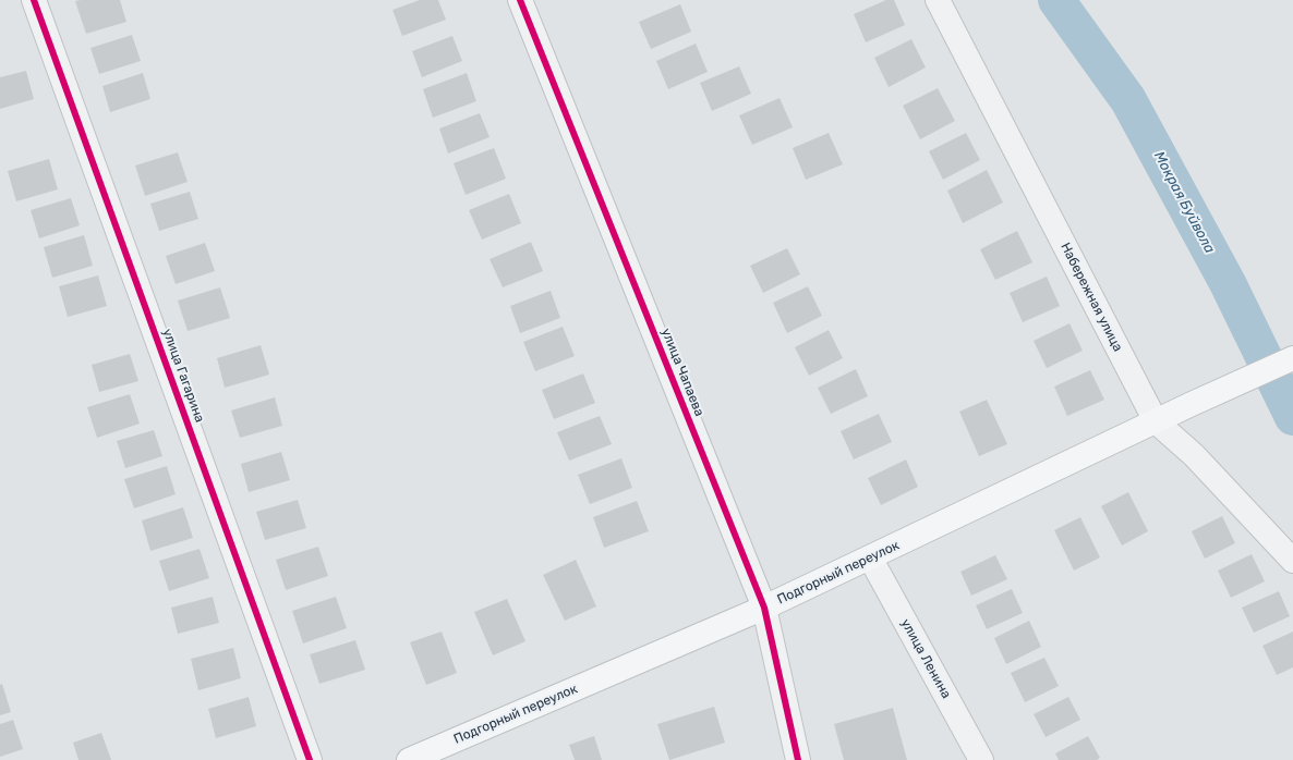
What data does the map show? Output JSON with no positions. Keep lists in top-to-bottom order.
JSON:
{
  "streets": {
    "main road": ["Подгорный переулок"],
    "street": [
      "Набережная улица",
      "улица Чапаева",
      "улица Гагарина",
      "улица Ленина"
    ]
  },
  "crossings": [
    ["Набережная улица", "Подгорный переулок"],
    ["улица Чапаева", "Подгорный переулок"],
    ["Подгорный переулок", "улица Ленина"]
  ],
  "water": ["Мокрая Буйвола"]
}
